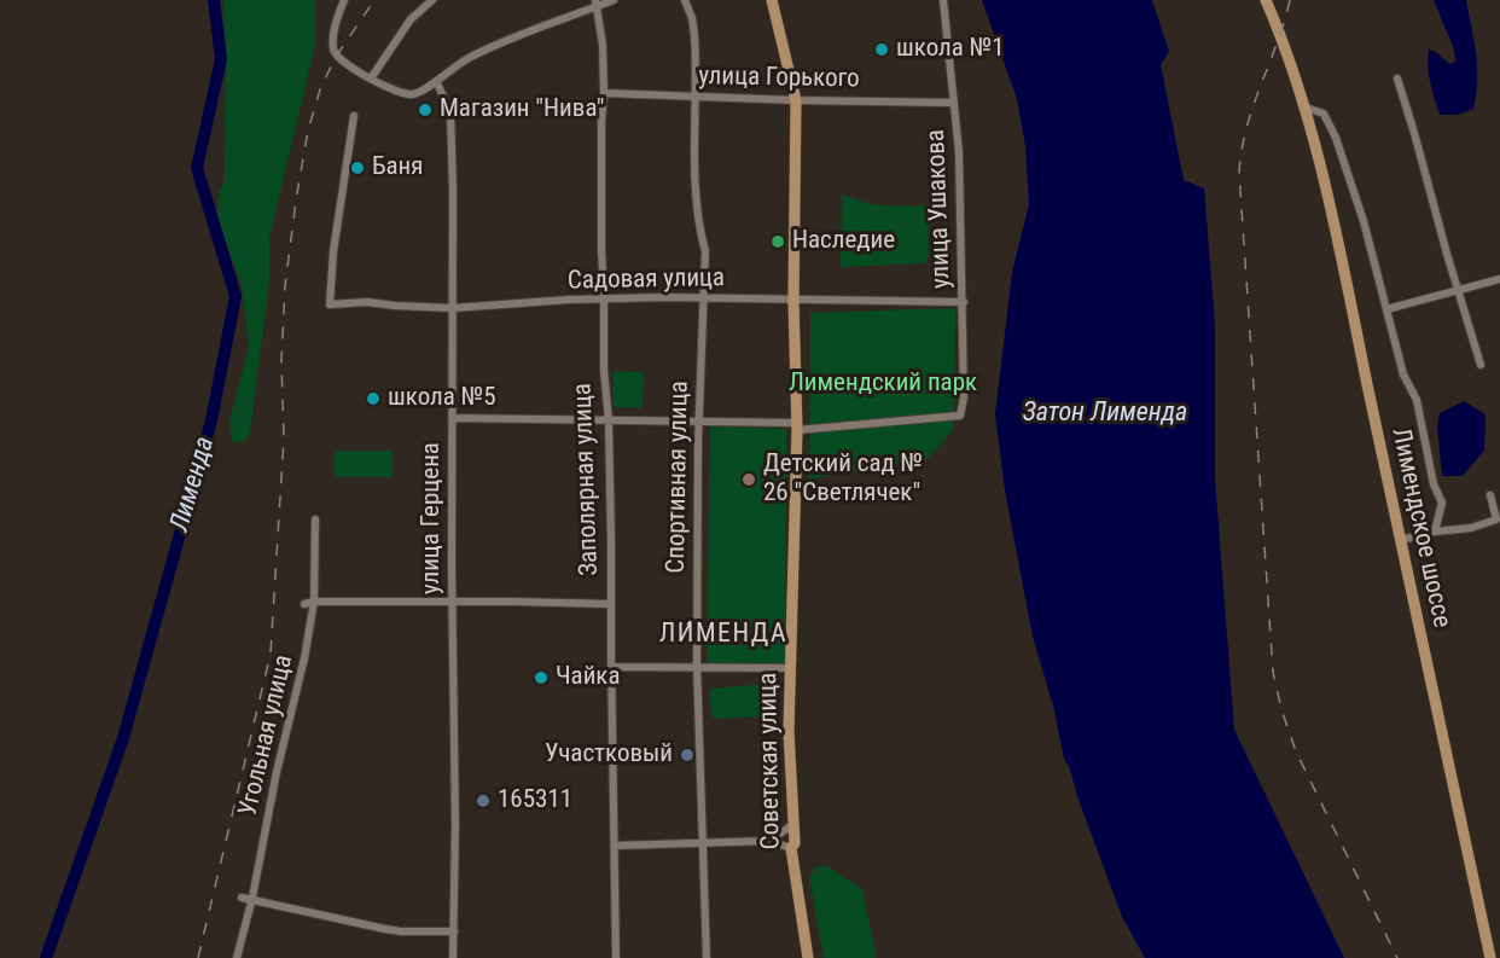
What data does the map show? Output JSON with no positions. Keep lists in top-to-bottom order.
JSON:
{
  "streets": {
    "main road": ["Лимендское шоссе", "Советская улица"],
    "street": [
      "улица Горького",
      "улица Ушакова",
      "Садовая улица",
      "Спортивная улица",
      "Заполярная улица",
      "улица Герцена",
      "Угольная улица"
    ]
  },
  "crossings": [
    ["улица Горького", "улица Ушакова"],
    ["улица Горького", "Спортивная улица"],
    ["улица Горького", "Заполярная улица"],
    ["улица Горького", "Советская улица"],
    ["улица Ушакова", "Садовая улица"],
    ["улица Ушакова", "Советская улица"],
    ["Садовая улица", "Спортивная улица"],
    ["Садовая улица", "Заполярная улица"],
    ["Садовая улица", "улица Герцена"],
    ["Садовая улица", "Советская улица"]
  ],
  "districts": ["ЛИ́МЕНДА"],
  "water": ["Затон Лименда", "Лименда"],
  "parks": ["Лимендский парк"],
  "places": [
    "школа №1",
    "Магазин \"Нива\"",
    "Баня",
    "Наследие",
    "школа №5",
    "Детский сад № 26 \"Светлячек\"",
    "Чайка",
    "Участковый",
    "165311"
  ]
}
